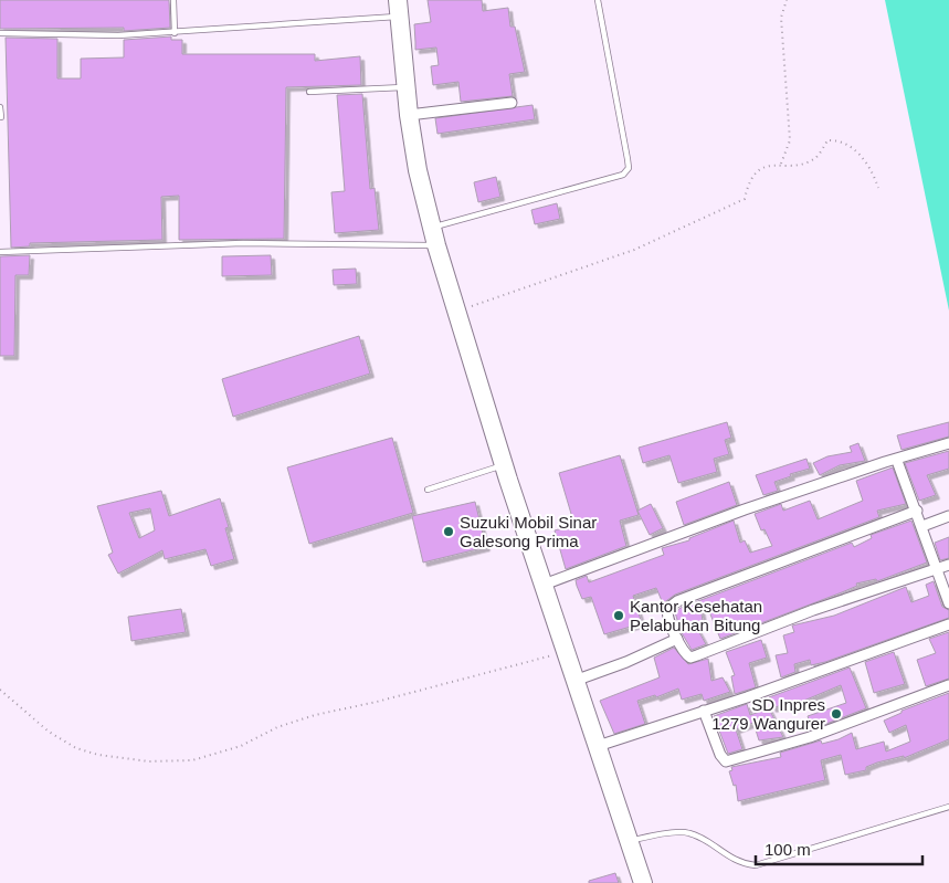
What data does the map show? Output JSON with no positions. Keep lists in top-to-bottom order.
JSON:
{
  "places": ["Suzuki Mobil Sinar Galesong Prima", "Kantor Kesehatan Pelabuhan Bitung", "SD Inpres 1279 Wangurer"],
  "scale_bar": "100 m"
}
